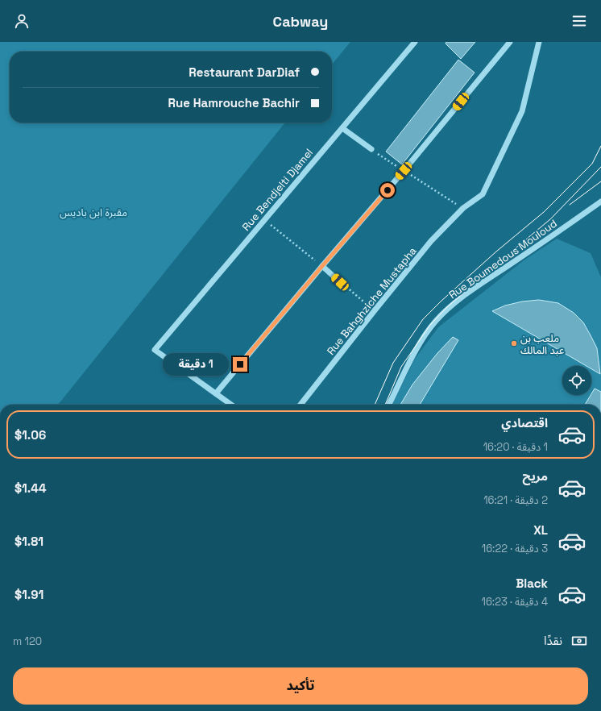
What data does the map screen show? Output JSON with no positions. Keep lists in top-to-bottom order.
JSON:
{
  "streets": {
    "street": ["Rue Bendjelti Djamel", "Rue Boumedous Mouloud", "Rue Bahghziche Mustapha"]
  },
  "parks": ["مقبرة ابن باديس"],
  "places": ["ملعب بن عبد المالك"],
  "page": {
    "header": "Cabway",
    "banner": ["Restaurant DarDiaf", "Rue Hamrouche Bachir"],
    "bubble": "1 دقيقة",
    "list": [
      {
        "name": "اقتصادي",
        "note": "1 دقيقة · 16:20",
        "value": "$1.06"
      },
      {
        "name": "مريح",
        "note": "2 دقيقة · 16:21",
        "value": "$1.44"
      },
      {
        "name": "XL",
        "note": "3 دقيقة · 16:22",
        "value": "$1.81"
      },
      {
        "name": "Black",
        "note": "4 دقيقة · 16:23",
        "value": "$1.91"
      }
    ],
    "pay": ["نقدًا", "120 m"],
    "buttons": "تأكيد"
  }
}
